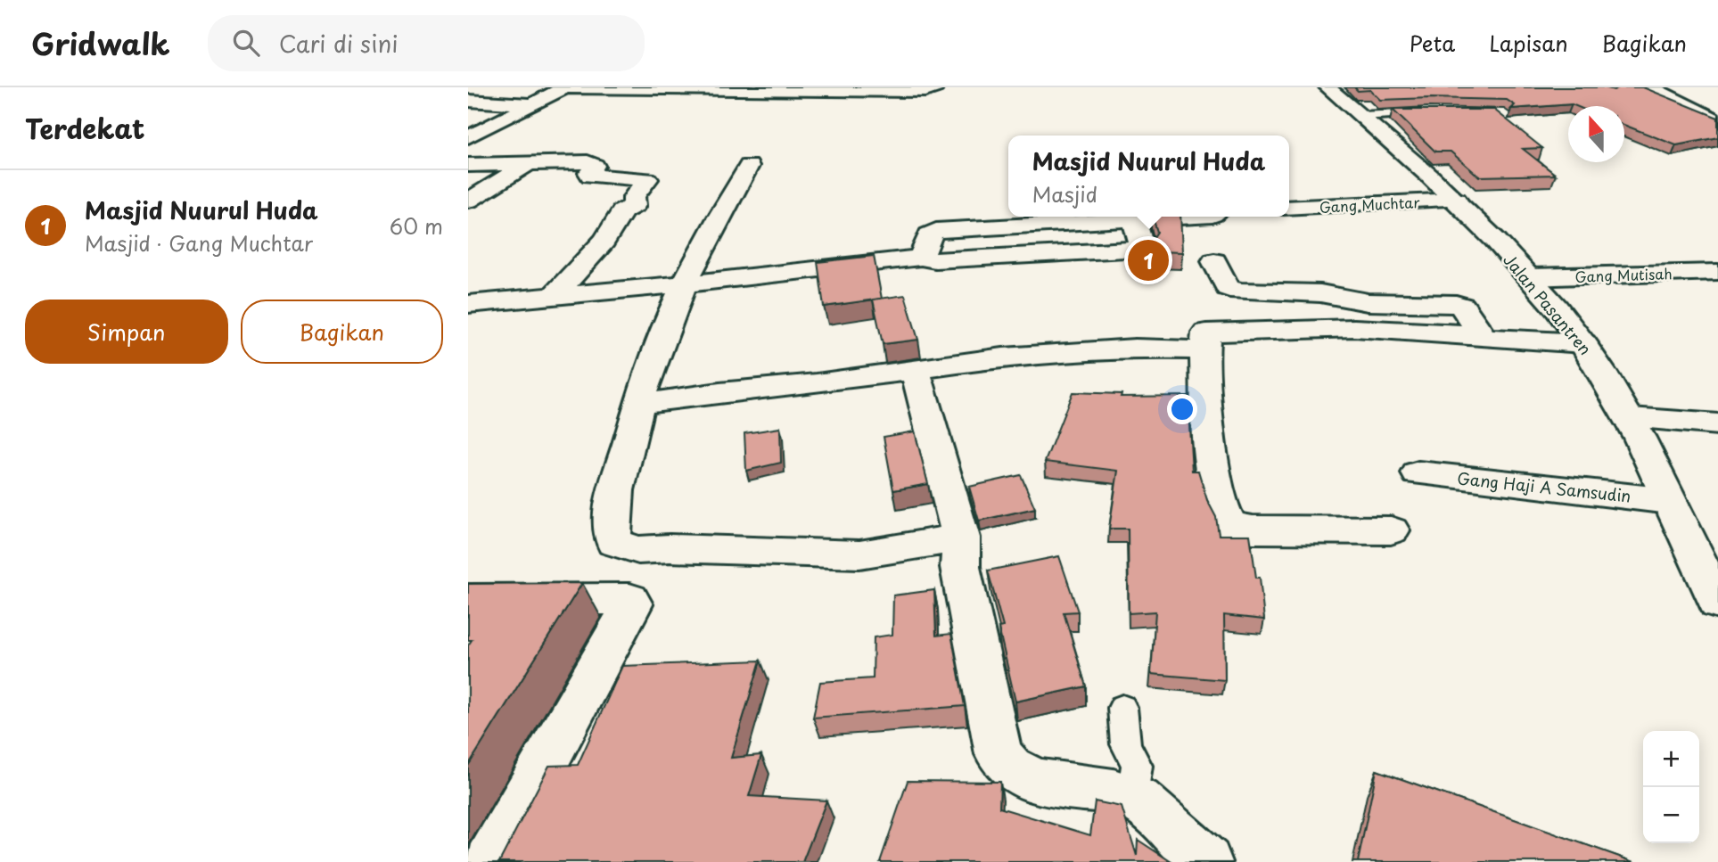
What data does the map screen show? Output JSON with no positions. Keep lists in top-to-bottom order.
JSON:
{
  "streets": {
    "street": [
      "Gang Muchtar",
      "Gang Mutisah",
      "Jalan Pasantren",
      "Gang Haji A Samsudin"
    ]
  },
  "crossings": [
    ["Gang Muchtar", "Jalan Pasantren"],
    ["Gang Mutisah", "Jalan Pasantren"],
    ["Jalan Pasantren", "Gang Haji A Samsudin"]
  ],
  "north": "top",
  "page": {
    "header": "Gridwalk",
    "search": "Cari di sini",
    "nav": ["Peta", "Lapisan", "Bagikan"],
    "heading": "Terdekat",
    "popup": ["Masjid Nuurul Huda", "Masjid"],
    "list": [
      {
        "mark": "1",
        "name": "Masjid Nuurul Huda",
        "note": "Masjid · Gang Muchtar",
        "value": "60 m"
      }
    ],
    "pins": "1",
    "buttons": ["Simpan", "Bagikan"],
    "map_buttons": ["+", "−"]
  }
}
